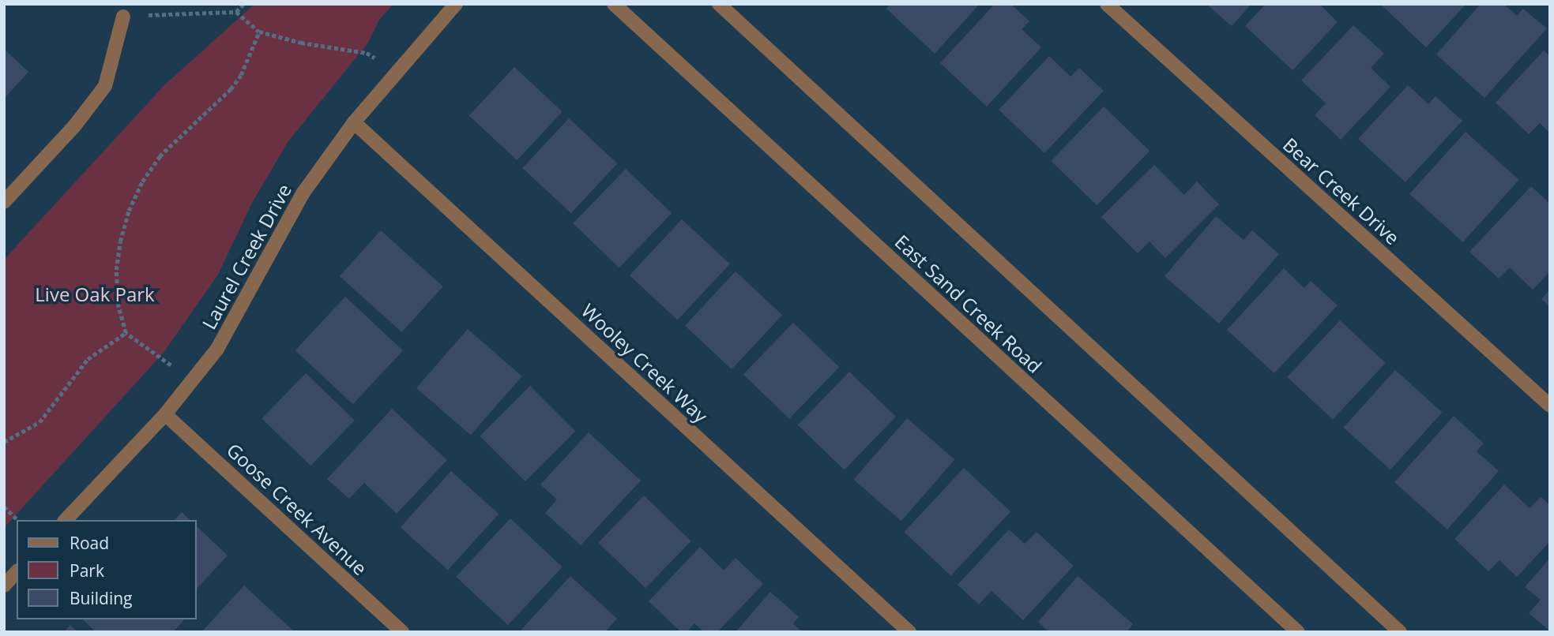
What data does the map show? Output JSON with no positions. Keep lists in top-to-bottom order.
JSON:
{
  "streets": {
    "street": [
      "Bear Creek Drive",
      "Laurel Creek Drive",
      "East Sand Creek Road",
      "Wooley Creek Way",
      "Goose Creek Avenue"
    ]
  },
  "crossings": [
    ["Laurel Creek Drive", "Wooley Creek Way"],
    ["Laurel Creek Drive", "Goose Creek Avenue"]
  ],
  "parks": ["Live Oak Park"],
  "legend": ["Road", "Park", "Building"]
}
